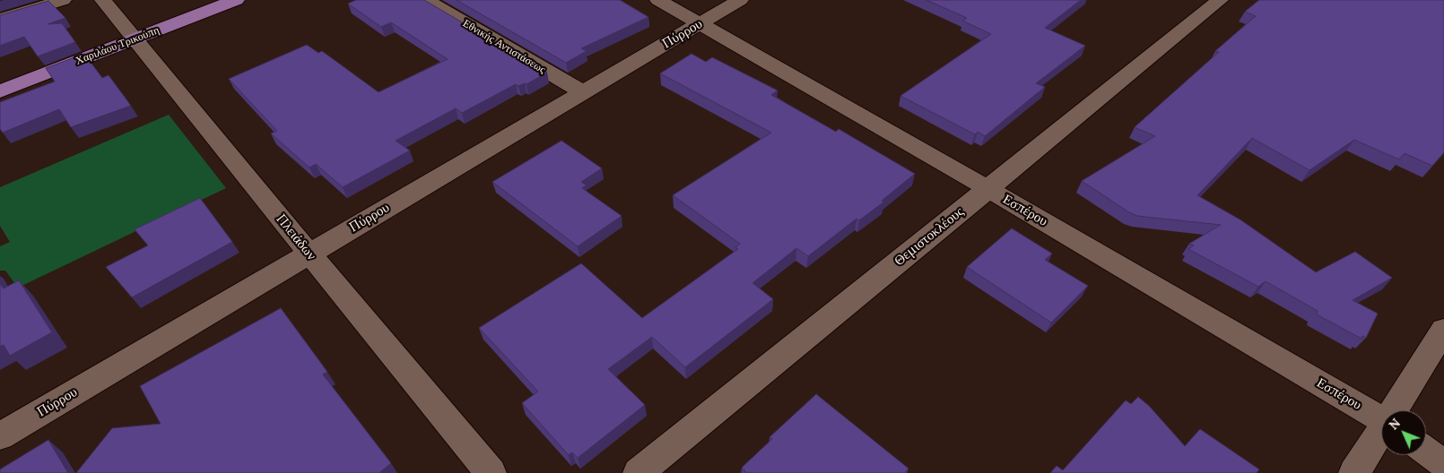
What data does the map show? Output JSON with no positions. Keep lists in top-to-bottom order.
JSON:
{
  "streets": {
    "main road": ["Χαριλάου Τρικούπη"],
    "street": [
      "Πύρρου",
      "Εθνικής Αντιστάσεως",
      "Εσπέρου",
      "Θεμιστοκλέους",
      "Πλειάδων"
    ]
  },
  "crossings": [
    ["Πύρρου", "Εθνικής Αντιστάσεως"],
    ["Πύρρου", "Εσπέρου"],
    ["Πύρρου", "Πλειάδων"],
    ["Χαριλάου Τρικούπη", "Πλειάδων"],
    ["Εσπέρου", "Θεμιστοκλέους"]
  ],
  "north": "top left"
}
